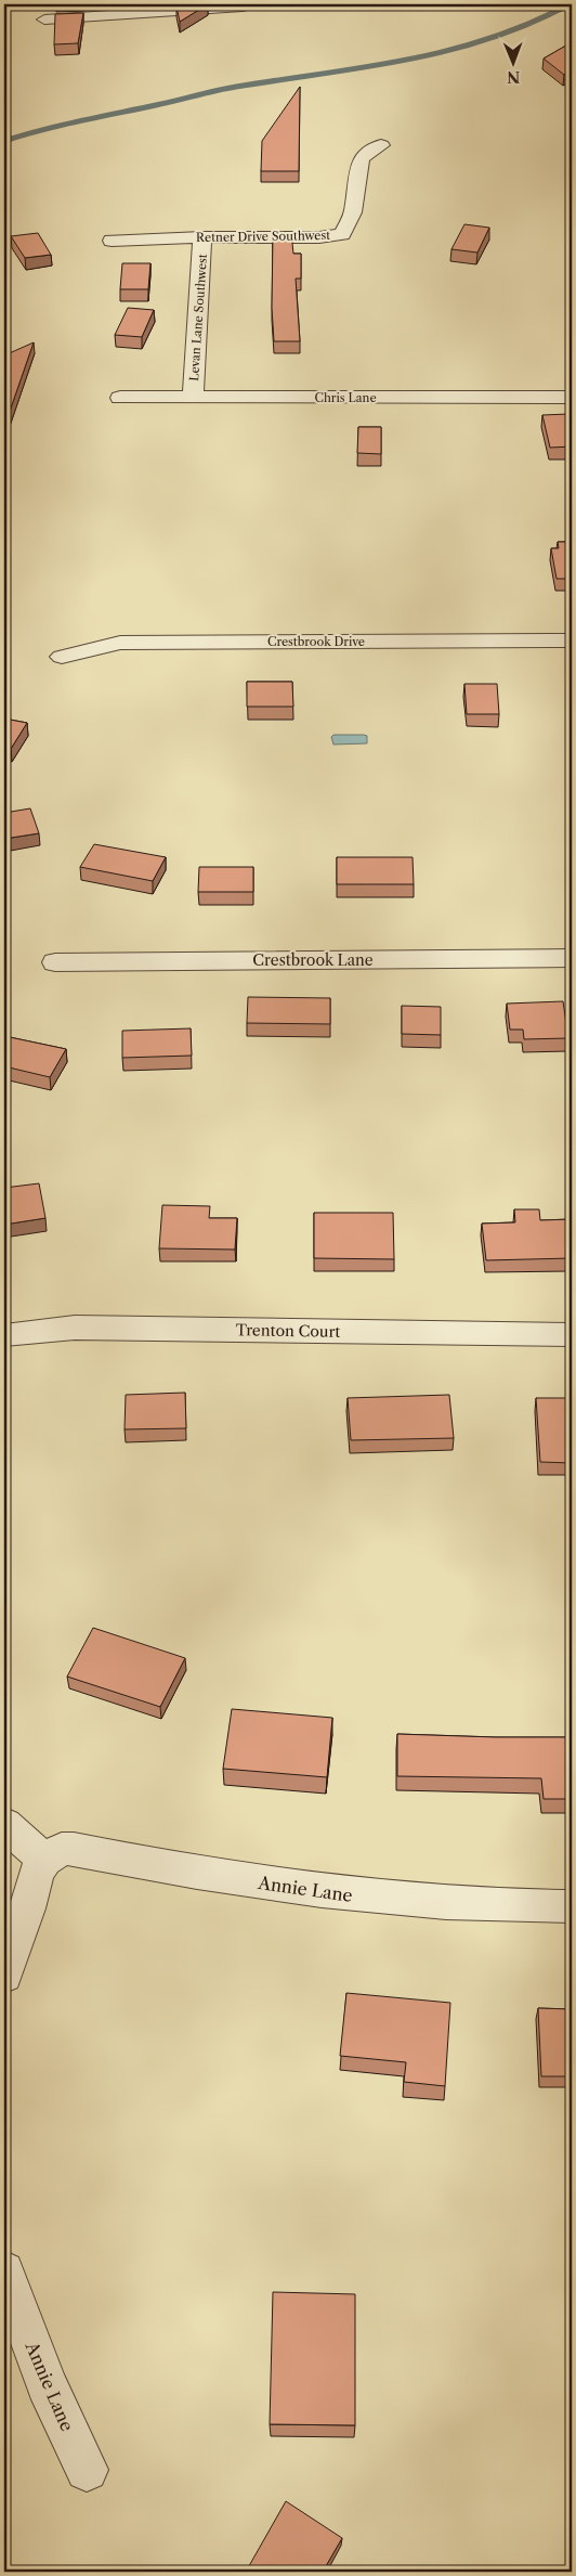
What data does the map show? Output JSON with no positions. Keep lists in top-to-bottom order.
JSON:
{
  "streets": {
    "street": [
      "Retner Drive Southwest",
      "Levan Lane Southwest",
      "Chris Lane",
      "Crestbrook Drive",
      "Crestbrook Lane",
      "Trenton Court",
      "Annie Lane"
    ]
  },
  "crossings": [
    ["Retner Drive Southwest", "Levan Lane Southwest"],
    ["Levan Lane Southwest", "Chris Lane"]
  ],
  "north": "bottom"
}
